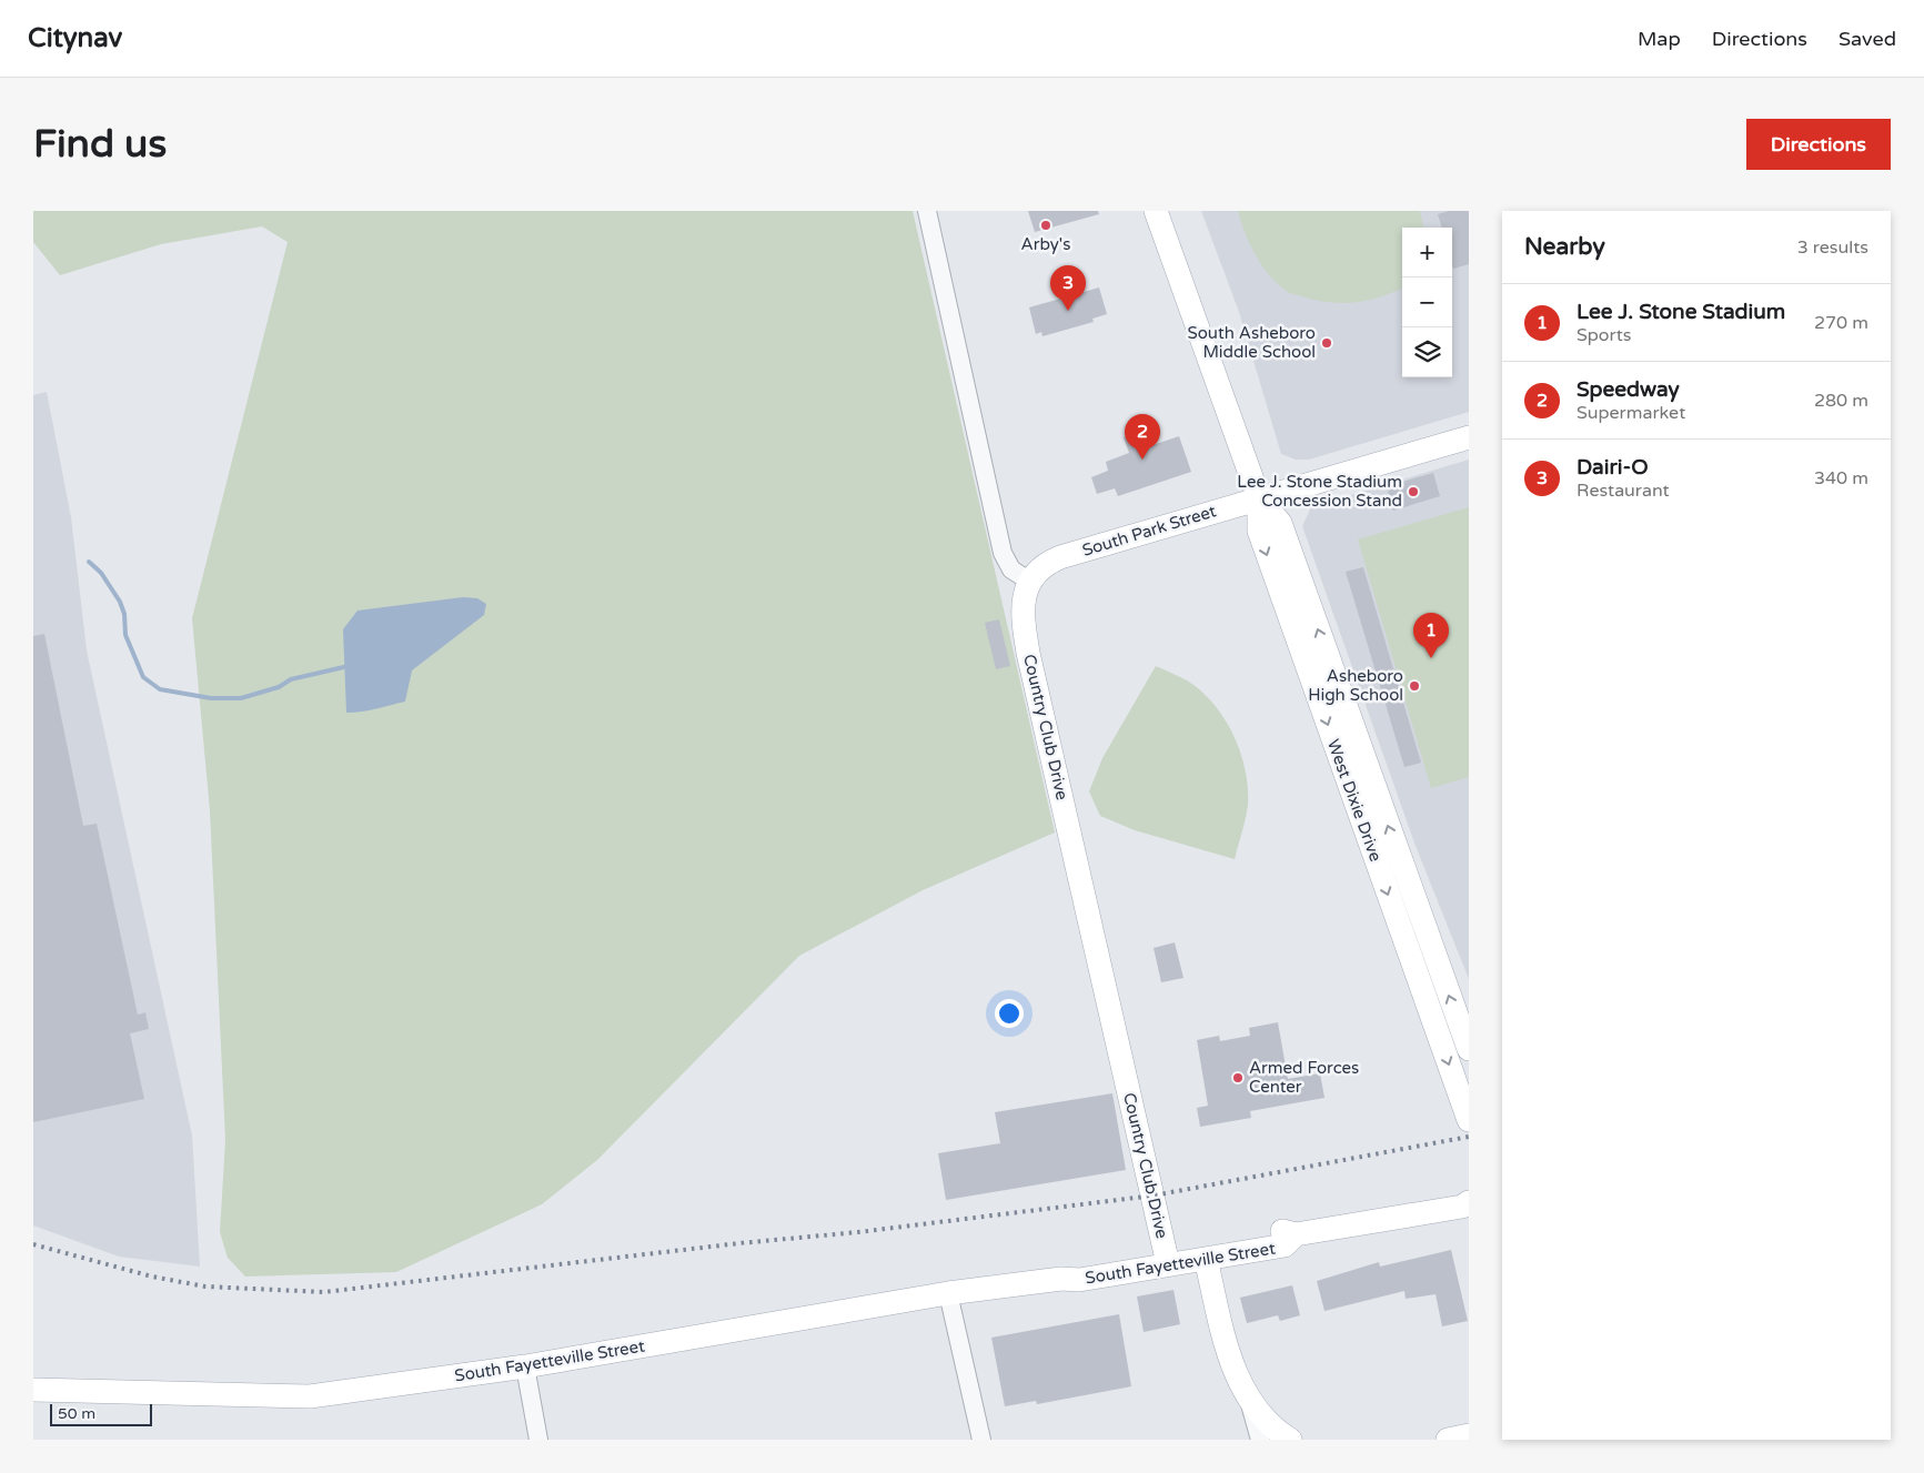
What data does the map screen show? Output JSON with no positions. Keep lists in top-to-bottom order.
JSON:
{
  "streets": {
    "main road": [
      "South Park Street",
      "Country Club Drive",
      "West Dixie Drive",
      "South Fayetteville Street"
    ]
  },
  "crossings": [
    ["South Park Street", "Country Club Drive"],
    ["South Park Street", "West Dixie Drive"],
    ["Country Club Drive", "South Fayetteville Street"]
  ],
  "places": [
    "Arby's",
    "South Asheboro Middle School",
    "Lee J. Stone Stadium Concession Stand",
    "Asheboro High School",
    "Armed Forces Center"
  ],
  "scale_bar": "50 m",
  "page": {
    "header": "Citynav",
    "nav": ["Map", "Directions", "Saved"],
    "buttons": "Directions",
    "title": "Find us",
    "heading": ["Nearby", "3 results"],
    "map_buttons": ["+", "−"],
    "pins": ["3", "2", "1"],
    "list": [
      {
        "mark": "1",
        "name": "Lee J. Stone Stadium",
        "note": "Sports",
        "value": "270 m"
      },
      {
        "mark": "2",
        "name": "Speedway",
        "note": "Supermarket",
        "value": "280 m"
      },
      {
        "mark": "3",
        "name": "Dairi-O",
        "note": "Restaurant",
        "value": "340 m"
      }
    ],
    "scale": "50 m"
  }
}
